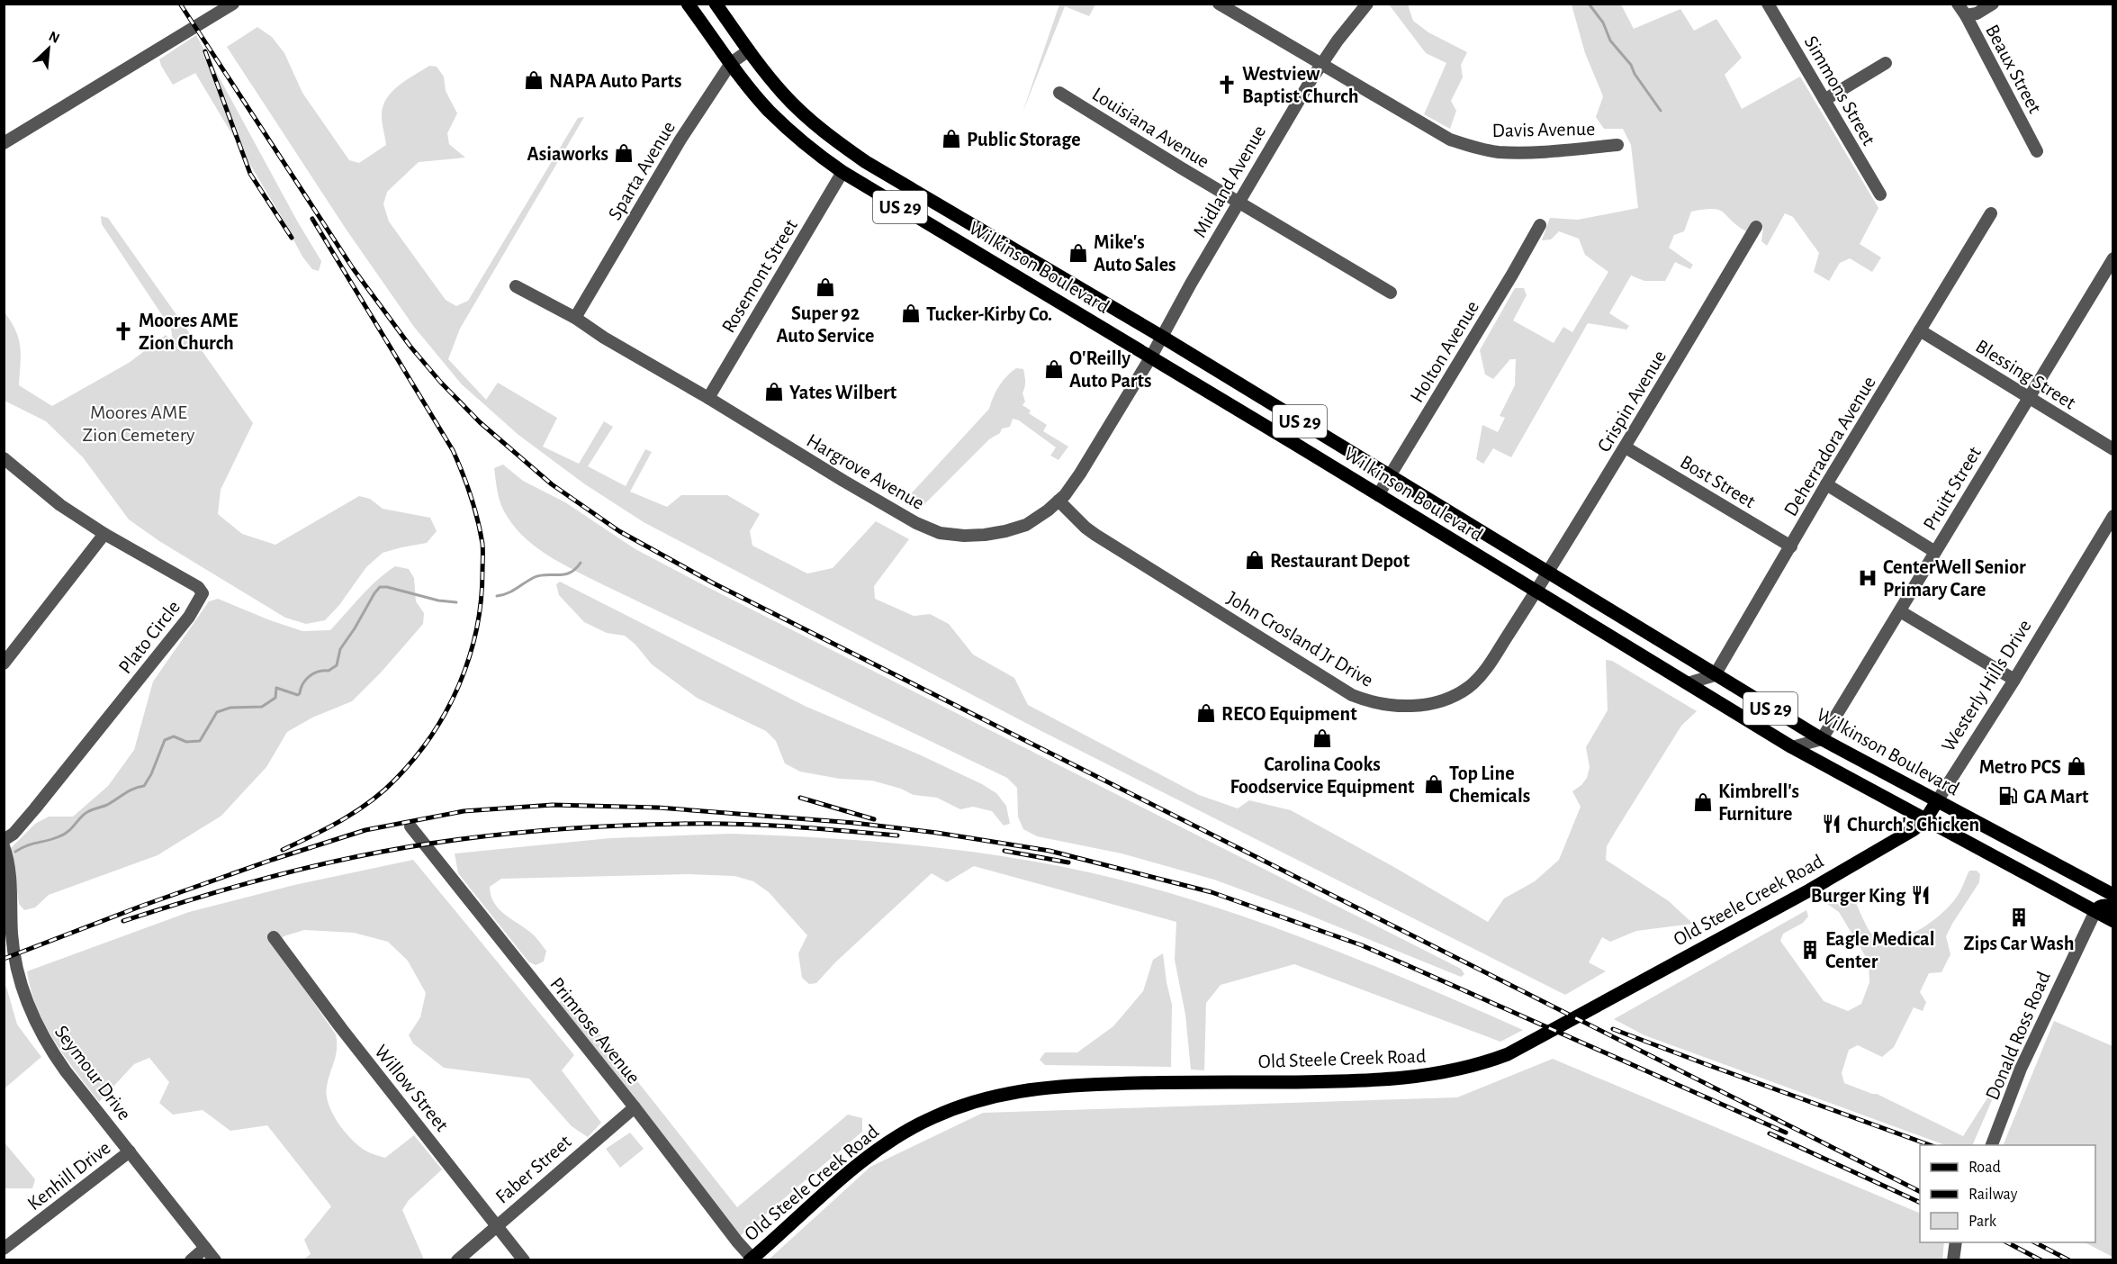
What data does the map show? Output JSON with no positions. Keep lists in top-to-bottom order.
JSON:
{
  "streets": {
    "main road": [
      "US 29",
      "Wilkinson Boulevard",
      "Westerly Hills Drive",
      "Old Steele Creek Road"
    ],
    "street": [
      "Beaux Street",
      "Simmons Street",
      "Louisiana Avenue",
      "Davis Avenue",
      "Sparta Avenue",
      "Midland Avenue",
      "Rosemont Street",
      "Holton Avenue",
      "Blessing Street",
      "Crispin Avenue",
      "Deherradora Avenue",
      "Hargrove Avenue",
      "Bost Street",
      "Pruitt Street",
      "Plato Circle",
      "John Crosland Jr Drive",
      "Primrose Avenue",
      "Donald Ross Road",
      "Seymour Drive",
      "Willow Street",
      "Faber Street",
      "Kenhill Drive"
    ]
  },
  "crossings": [
    ["Louisiana Avenue", "Midland Avenue"],
    ["Davis Avenue", "Midland Avenue"],
    ["Sparta Avenue", "Wilkinson Boulevard"],
    ["Sparta Avenue", "Hargrove Avenue"],
    ["Midland Avenue", "Wilkinson Boulevard"],
    ["Midland Avenue", "Hargrove Avenue"],
    ["Wilkinson Boulevard", "Rosemont Street"],
    ["Wilkinson Boulevard", "Holton Avenue"],
    ["Wilkinson Boulevard", "Crispin Avenue"],
    ["Wilkinson Boulevard", "Deherradora Avenue"],
    ["Wilkinson Boulevard", "Hargrove Avenue"],
    ["Wilkinson Boulevard", "Pruitt Street"],
    ["Wilkinson Boulevard", "John Crosland Jr Drive"],
    ["Wilkinson Boulevard", "Westerly Hills Drive"],
    ["Wilkinson Boulevard", "Old Steele Creek Road"],
    ["Wilkinson Boulevard", "Donald Ross Road"],
    ["Rosemont Street", "Hargrove Avenue"],
    ["Blessing Street", "Deherradora Avenue"],
    ["Blessing Street", "Pruitt Street"],
    ["Crispin Avenue", "Bost Street"],
    ["Crispin Avenue", "John Crosland Jr Drive"],
    ["Deherradora Avenue", "Bost Street"],
    ["Hargrove Avenue", "John Crosland Jr Drive"],
    ["Westerly Hills Drive", "Old Steele Creek Road"],
    ["Old Steele Creek Road", "Primrose Avenue"],
    ["Primrose Avenue", "Faber Street"],
    ["Seymour Drive", "Kenhill Drive"],
    ["Willow Street", "Faber Street"]
  ],
  "parks": ["Moores AME Zion Cemetery"],
  "places": {
    "shop": [
      "NAPA Auto Parts",
      "Public Storage",
      "Asiaworks",
      "Mike's Auto Sales",
      "Super 92 Auto Service",
      "Tucker-Kirby Co.",
      "O'Reilly Auto Parts",
      "Yates Wilbert",
      "Restaurant Depot",
      "RECO Equipment",
      "Carolina Cooks Foodservice Equipment",
      "Metro PCS",
      "Top Line Chemicals",
      "Kimbrell's Furniture"
    ],
    "church": ["Westview Baptist Church", "Moores AME Zion Church"],
    "hospital": ["CenterWell Senior Primary Care"],
    "fuel station": ["GA Mart"],
    "restaurant": ["Church's Chicken", "Burger King"],
    "building": ["Zips Car Wash", "Eagle Medical Center"]
  },
  "legend": ["Road", "Railway", "Park"],
  "north": "top right"
}
